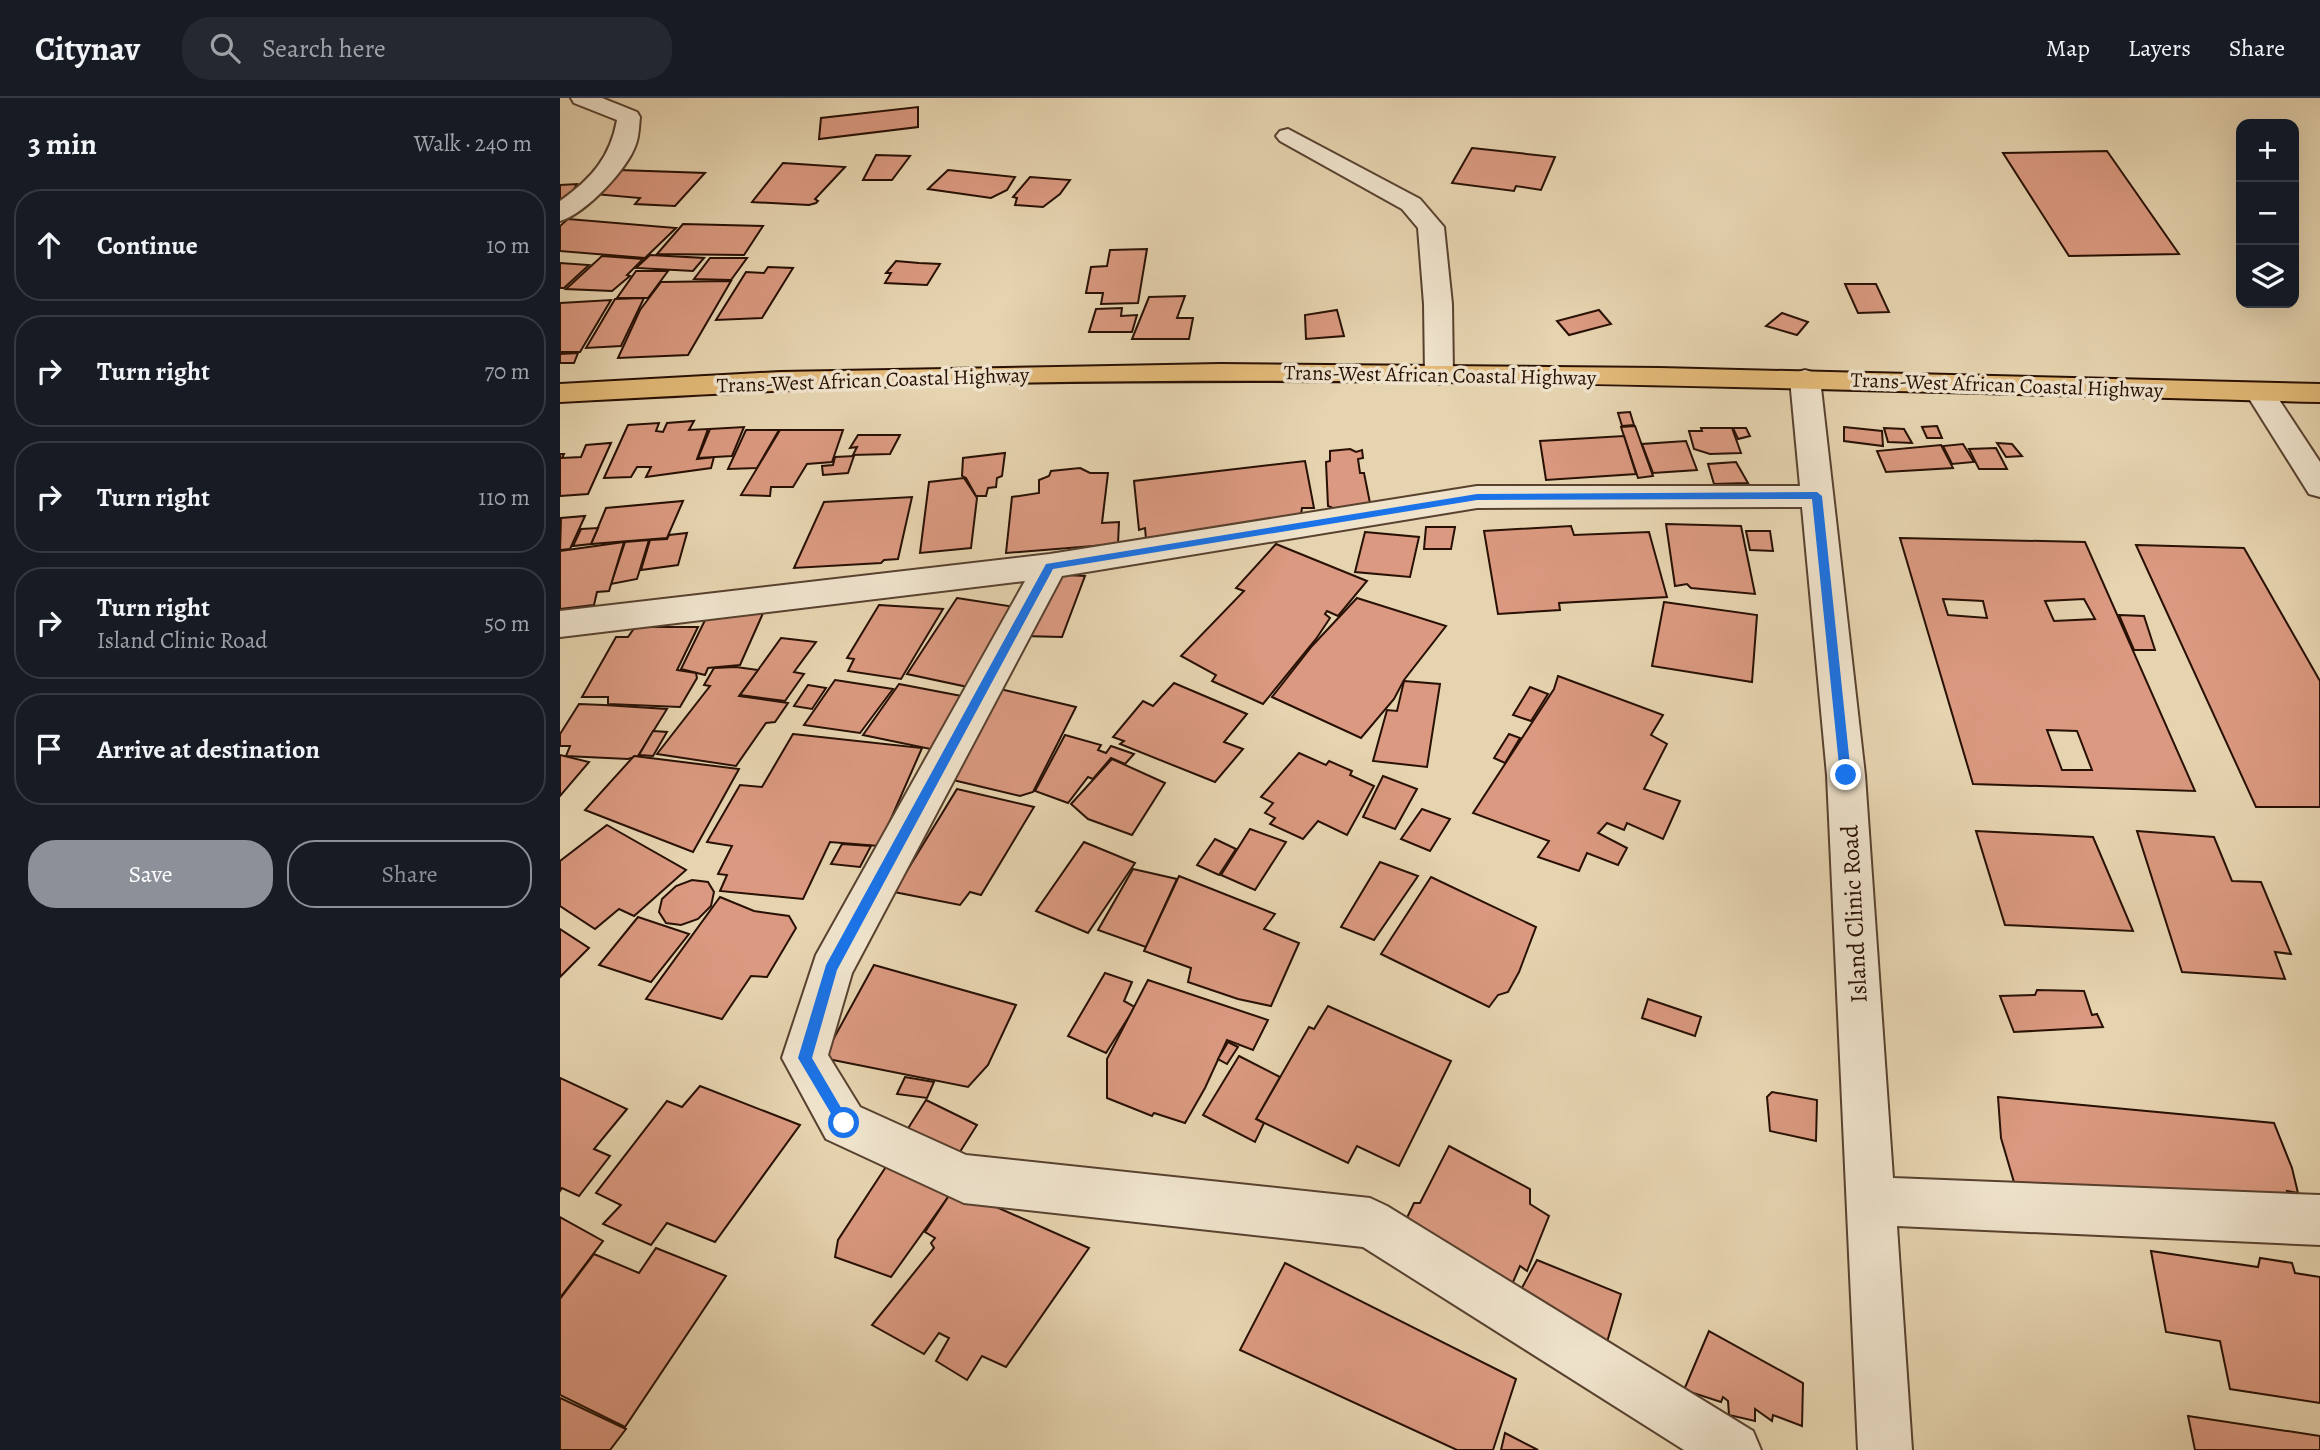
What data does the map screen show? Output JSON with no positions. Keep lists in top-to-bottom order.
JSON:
{
  "streets": {
    "highway": ["Trans-West African Coastal Highway"],
    "street": ["Island Clinic Road"]
  },
  "crossings": [
    ["Trans-West African Coastal Highway", "Island Clinic Road"]
  ],
  "page": {
    "header": "Citynav",
    "search": "Search here",
    "nav": ["Map", "Layers", "Share"],
    "heading": ["3 min", "Walk · 240 m"],
    "map_buttons": ["+", "−"],
    "list": [
      ["Continue", "10 m"],
      ["Turn right", "70 m"],
      ["Turn right", "110 m"],
      ["Turn right", "Island Clinic Road", "50 m"],
      "Arrive at destination"
    ],
    "buttons": ["Save", "Share"]
  }
}
